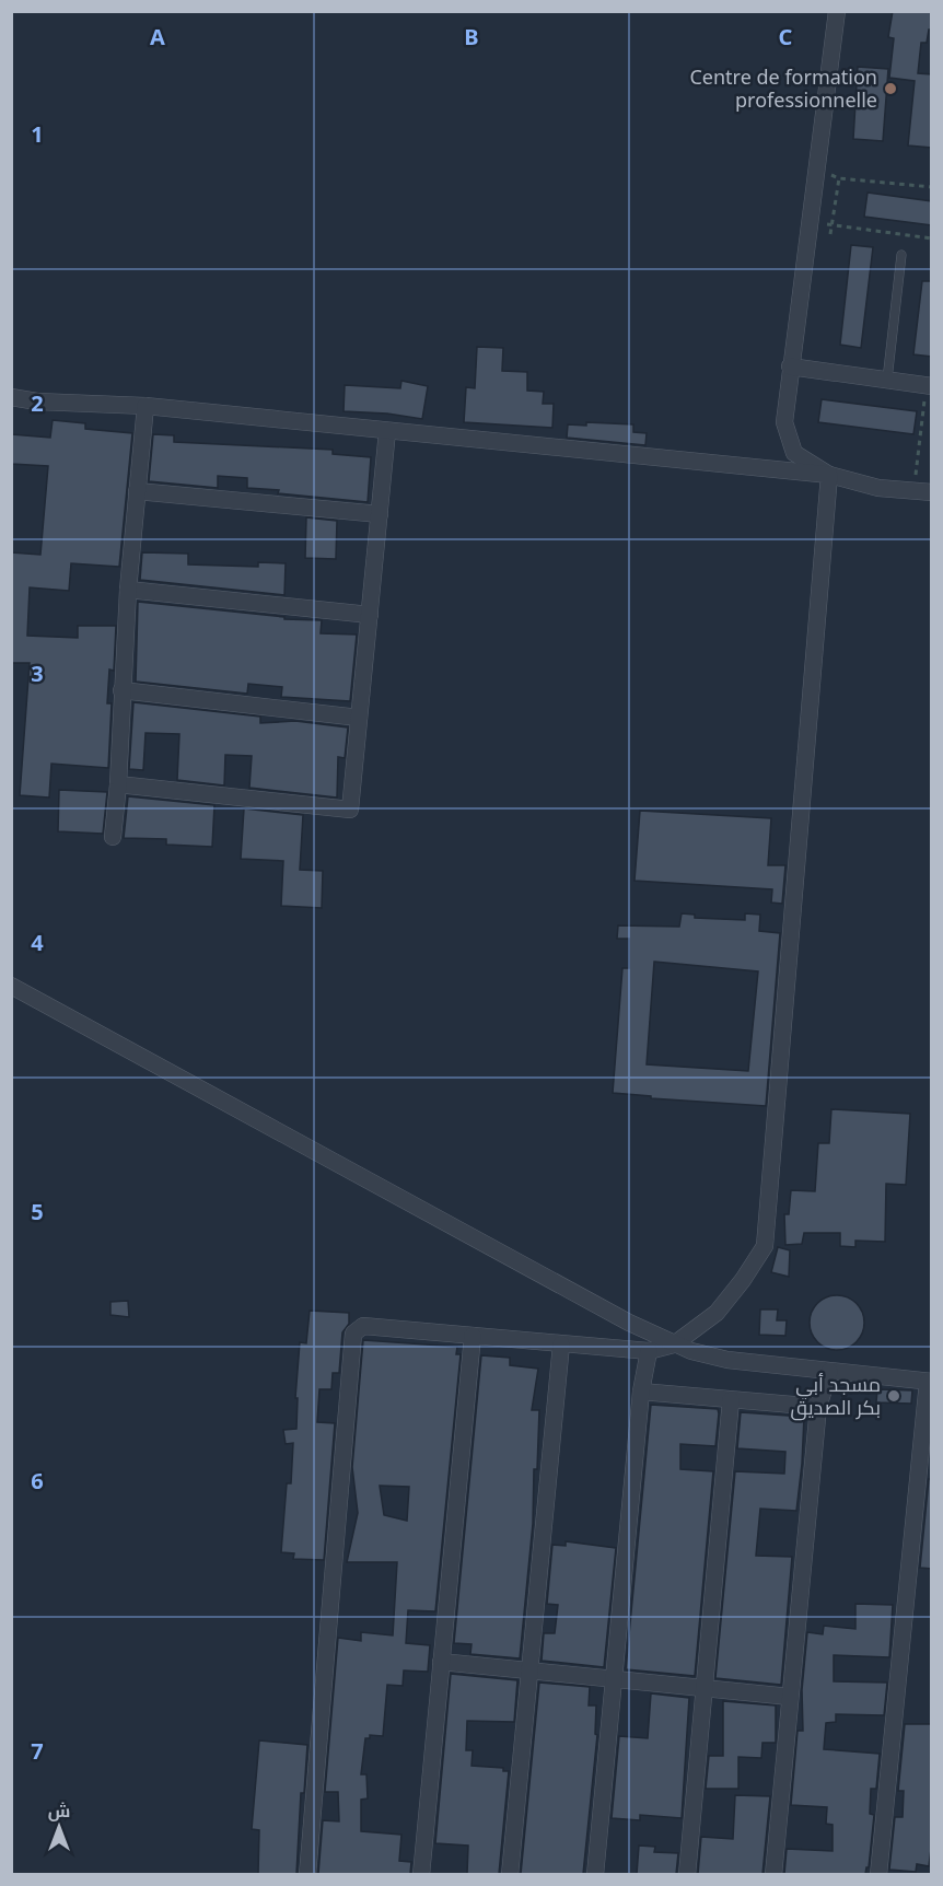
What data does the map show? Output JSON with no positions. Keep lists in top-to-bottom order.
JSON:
{
  "places": ["Centre de formation professionnelle", "مسجد أبي بكر الصديق"],
  "north": "top",
  "grid": {
    "columns": ["A", "B", "C"],
    "rows": [
      "1",
      "2",
      "3",
      "4",
      "5",
      "6",
      "7"
    ]
  }
}
